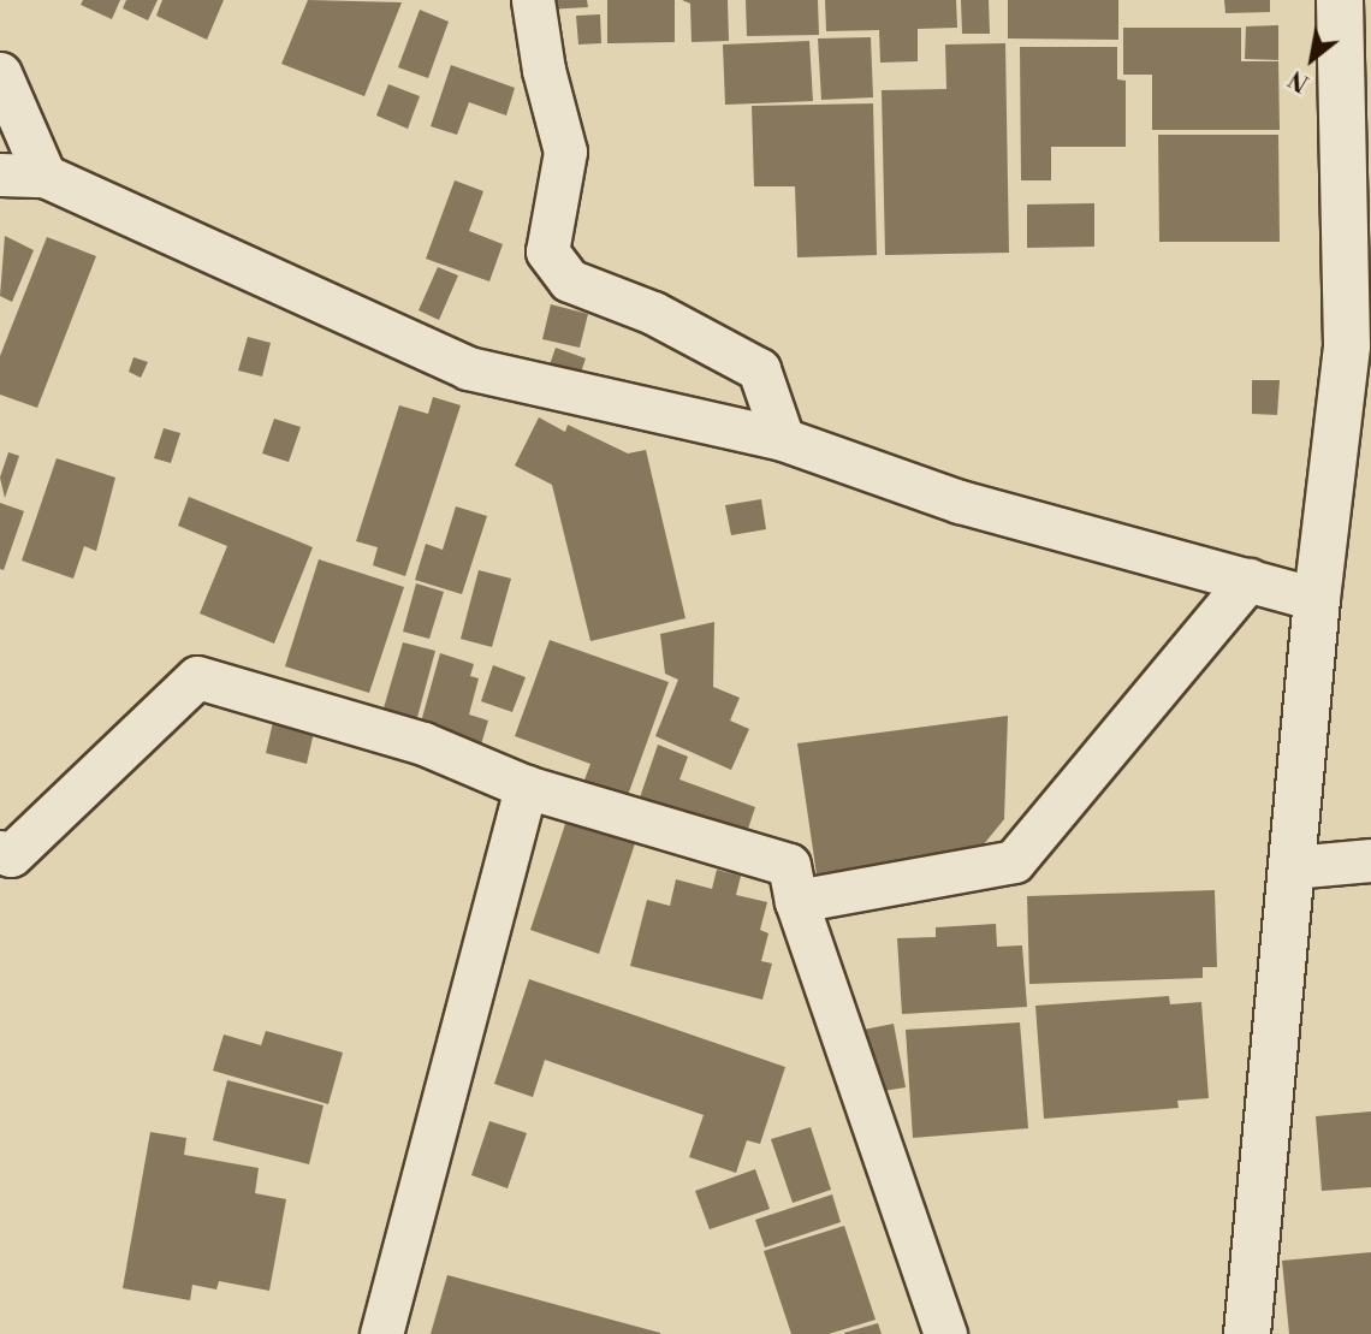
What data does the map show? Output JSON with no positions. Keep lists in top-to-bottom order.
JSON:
{
  "north": "bottom left"
}
